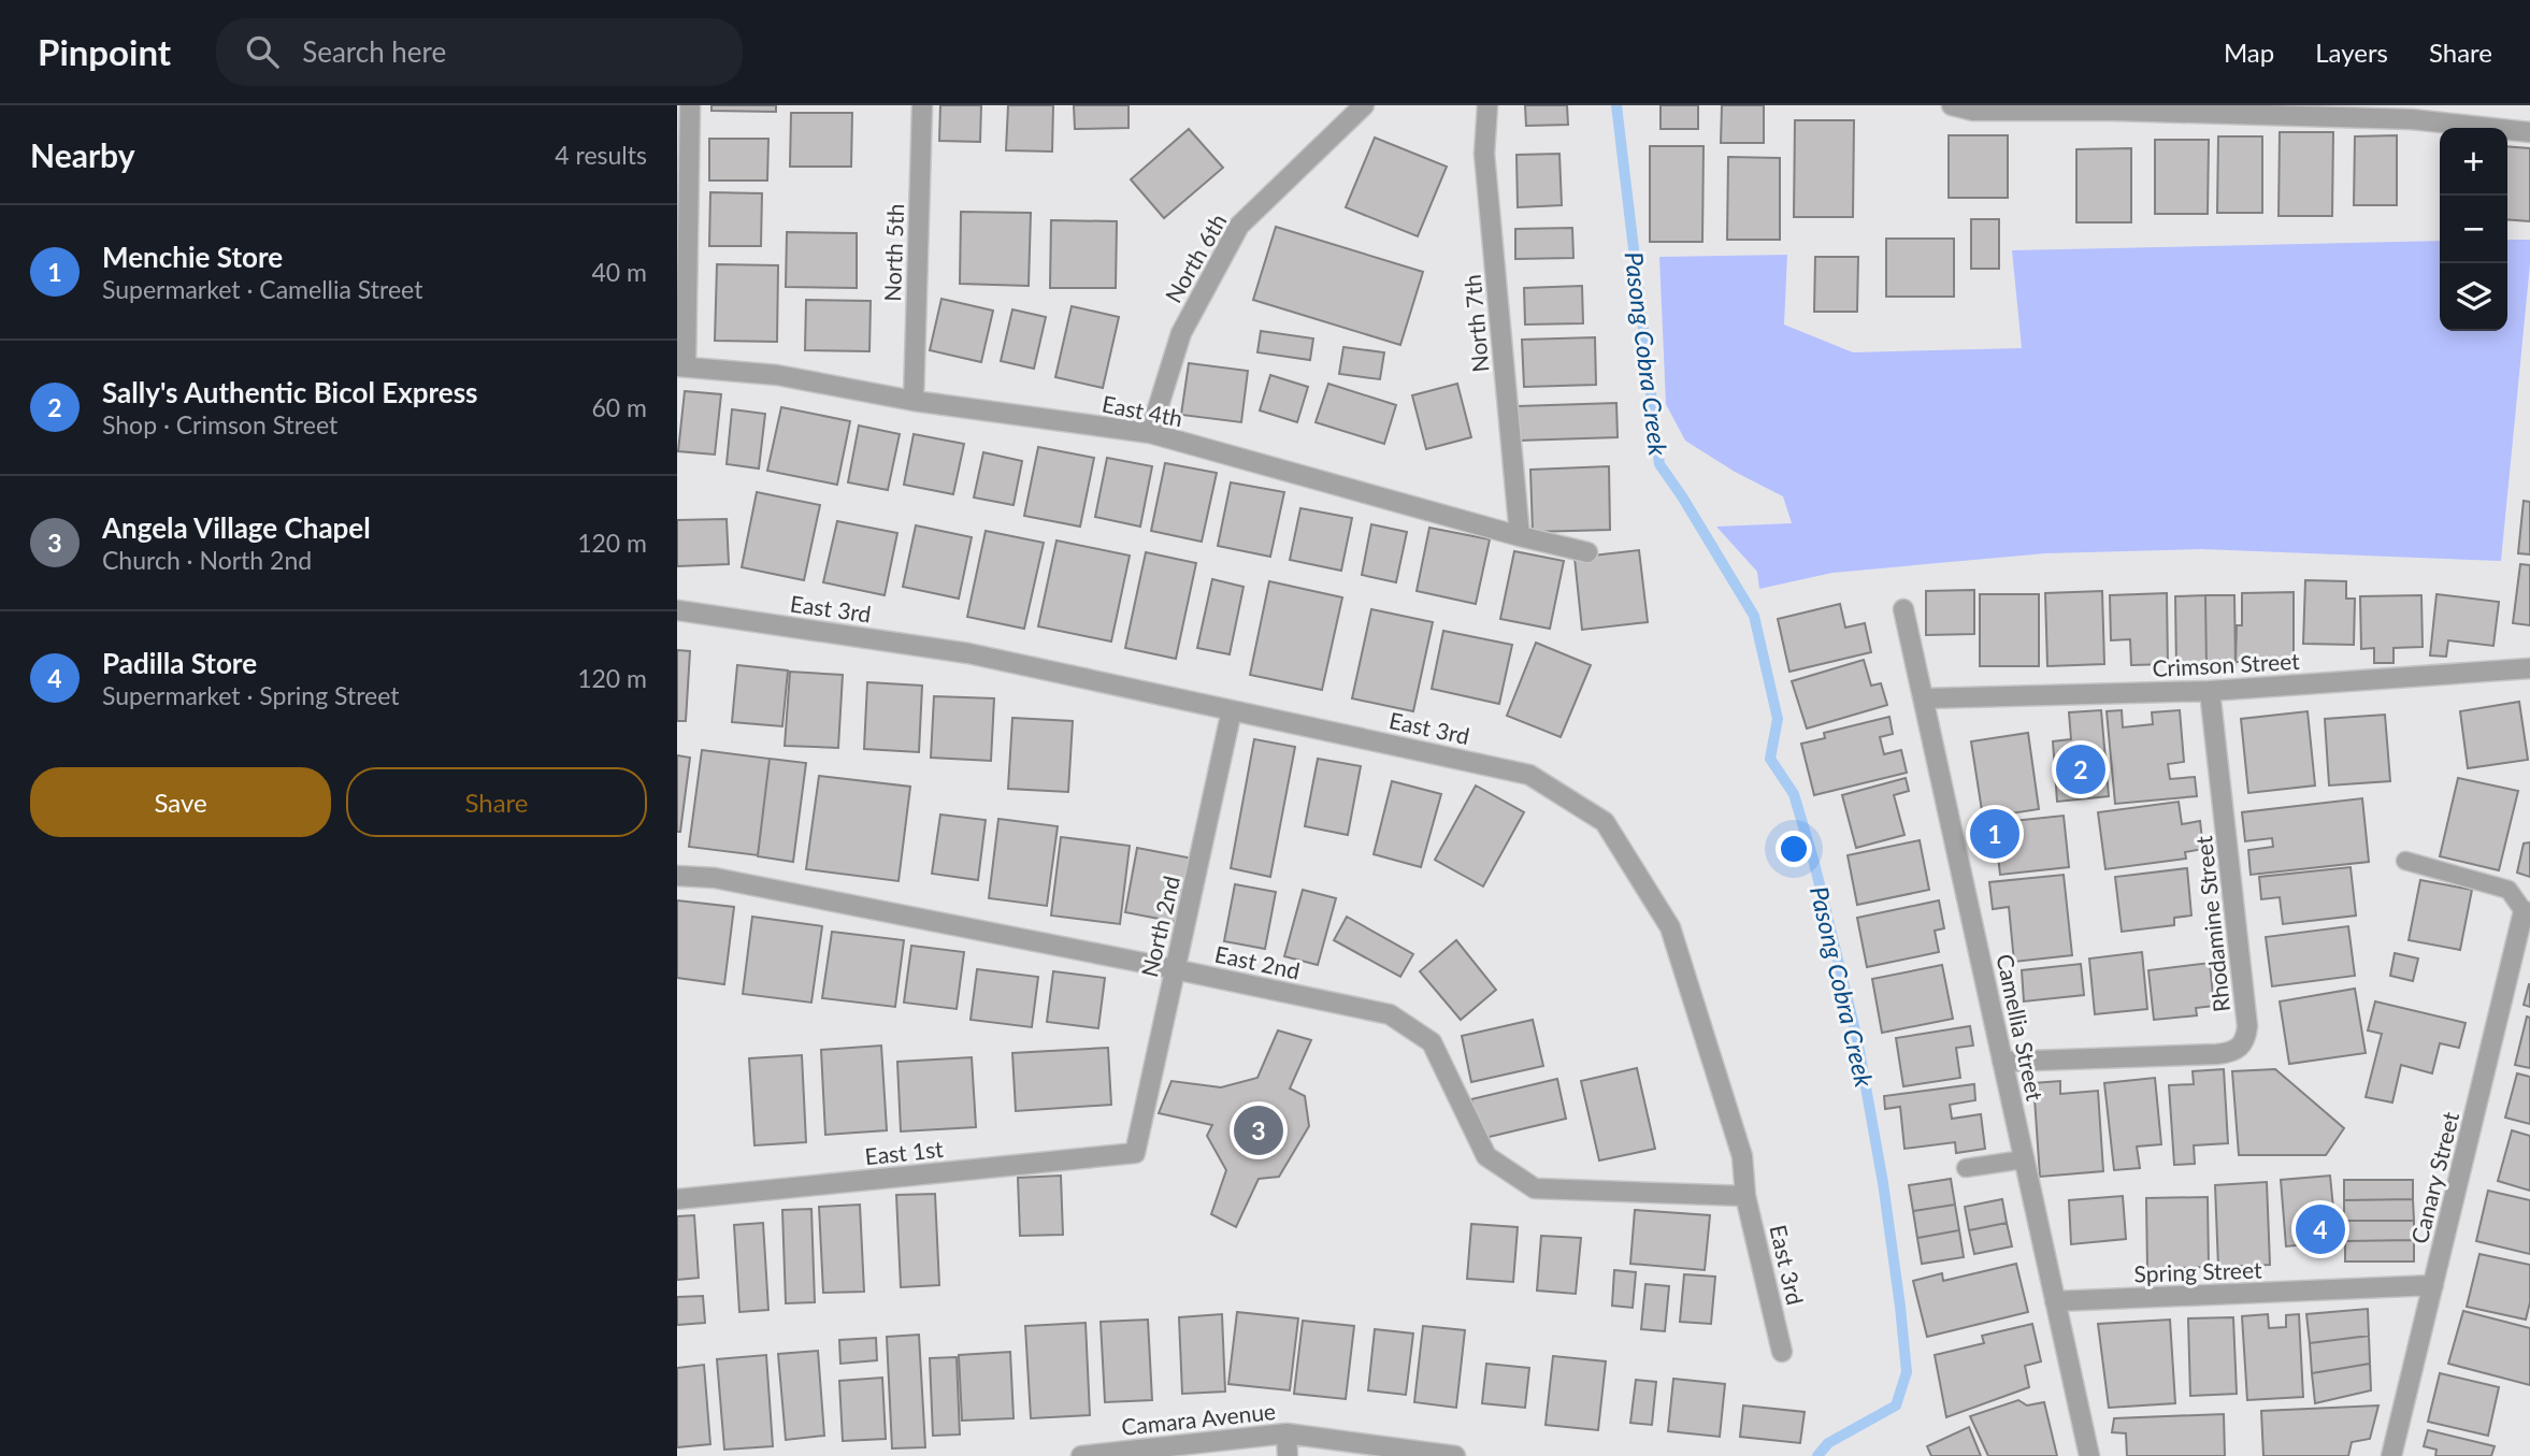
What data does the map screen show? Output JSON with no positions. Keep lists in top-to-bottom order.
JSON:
{
  "streets": {
    "street": [
      "North 5th",
      "North 6th",
      "North 7th",
      "East 4th",
      "East 3rd",
      "Crimson Street",
      "Rhodamine Street",
      "North 2nd",
      "East 2nd",
      "Camellia Street",
      "East 1st",
      "Canary Street",
      "Spring Street",
      "Camara Avenue"
    ]
  },
  "crossings": [
    ["North 5th", "East 4th"],
    ["North 6th", "East 4th"],
    ["North 7th", "East 4th"],
    ["East 3rd", "North 2nd"],
    ["East 3rd", "East 2nd"],
    ["Crimson Street", "Rhodamine Street"],
    ["Crimson Street", "Camellia Street"],
    ["Rhodamine Street", "Camellia Street"],
    ["North 2nd", "East 2nd"],
    ["North 2nd", "East 1st"],
    ["Camellia Street", "Spring Street"],
    ["Canary Street", "Spring Street"]
  ],
  "water": ["Pasong Cobra Creek"],
  "page": {
    "header": "Pinpoint",
    "search": "Search here",
    "nav": ["Map", "Layers", "Share"],
    "heading": ["Nearby", "4 results"],
    "map_buttons": ["+", "−"],
    "list": [
      {
        "mark": "1",
        "name": "Menchie Store",
        "note": "Supermarket · Camellia Street",
        "value": "40 m"
      },
      {
        "mark": "2",
        "name": "Sally's Authentic Bicol Express",
        "note": "Shop · Crimson Street",
        "value": "60 m"
      },
      {
        "mark": "3",
        "name": "Angela Village Chapel",
        "note": "Church · North 2nd",
        "value": "120 m"
      },
      {
        "mark": "4",
        "name": "Padilla Store",
        "note": "Supermarket · Spring Street",
        "value": "120 m"
      }
    ],
    "pins": [
      "2",
      "1",
      "3",
      "4"
    ],
    "buttons": ["Save", "Share"]
  }
}
